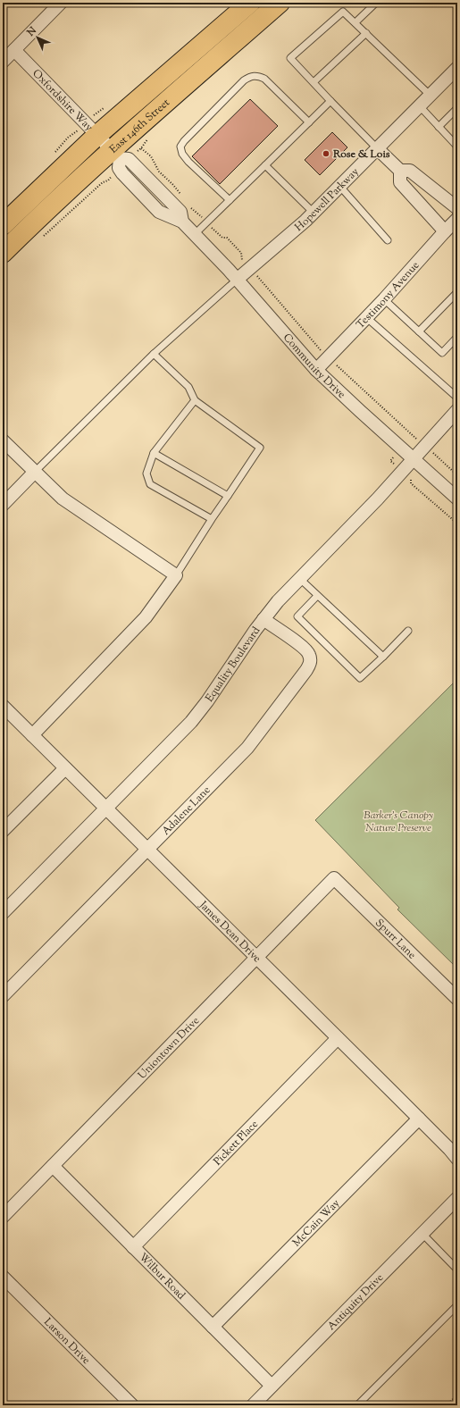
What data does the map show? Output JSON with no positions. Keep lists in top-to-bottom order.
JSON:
{
  "streets": {
    "main road": ["East 146th Street"],
    "street": [
      "Oxfordshire Way",
      "Hopewell Parkway",
      "Testimony Avenue",
      "Community Drive",
      "Equality Boulevard",
      "Adalene Lane",
      "James Dean Drive",
      "Spurr Lane",
      "Uniontown Drive",
      "Pickett Place",
      "McCain Way",
      "Wilbur Road",
      "Antiquity Drive",
      "Larson Drive"
    ]
  },
  "crossings": [
    ["Oxfordshire Way", "East 146th Street"],
    ["Oxfordshire Way", "Community Drive"],
    ["East 146th Street", "Community Drive"],
    ["Hopewell Parkway", "Community Drive"],
    ["Testimony Avenue", "Community Drive"],
    ["Community Drive", "Equality Boulevard"],
    ["Equality Boulevard", "Adalene Lane"],
    ["Equality Boulevard", "James Dean Drive"],
    ["Adalene Lane", "James Dean Drive"],
    ["James Dean Drive", "Uniontown Drive"],
    ["James Dean Drive", "Pickett Place"],
    ["James Dean Drive", "McCain Way"],
    ["Spurr Lane", "Uniontown Drive"],
    ["Uniontown Drive", "Wilbur Road"],
    ["Pickett Place", "Wilbur Road"],
    ["McCain Way", "Wilbur Road"],
    ["Wilbur Road", "Antiquity Drive"]
  ],
  "parks": ["Barker's Canopy Nature Preserve"],
  "places": ["Rose & Lois"],
  "north": "top left"
}
